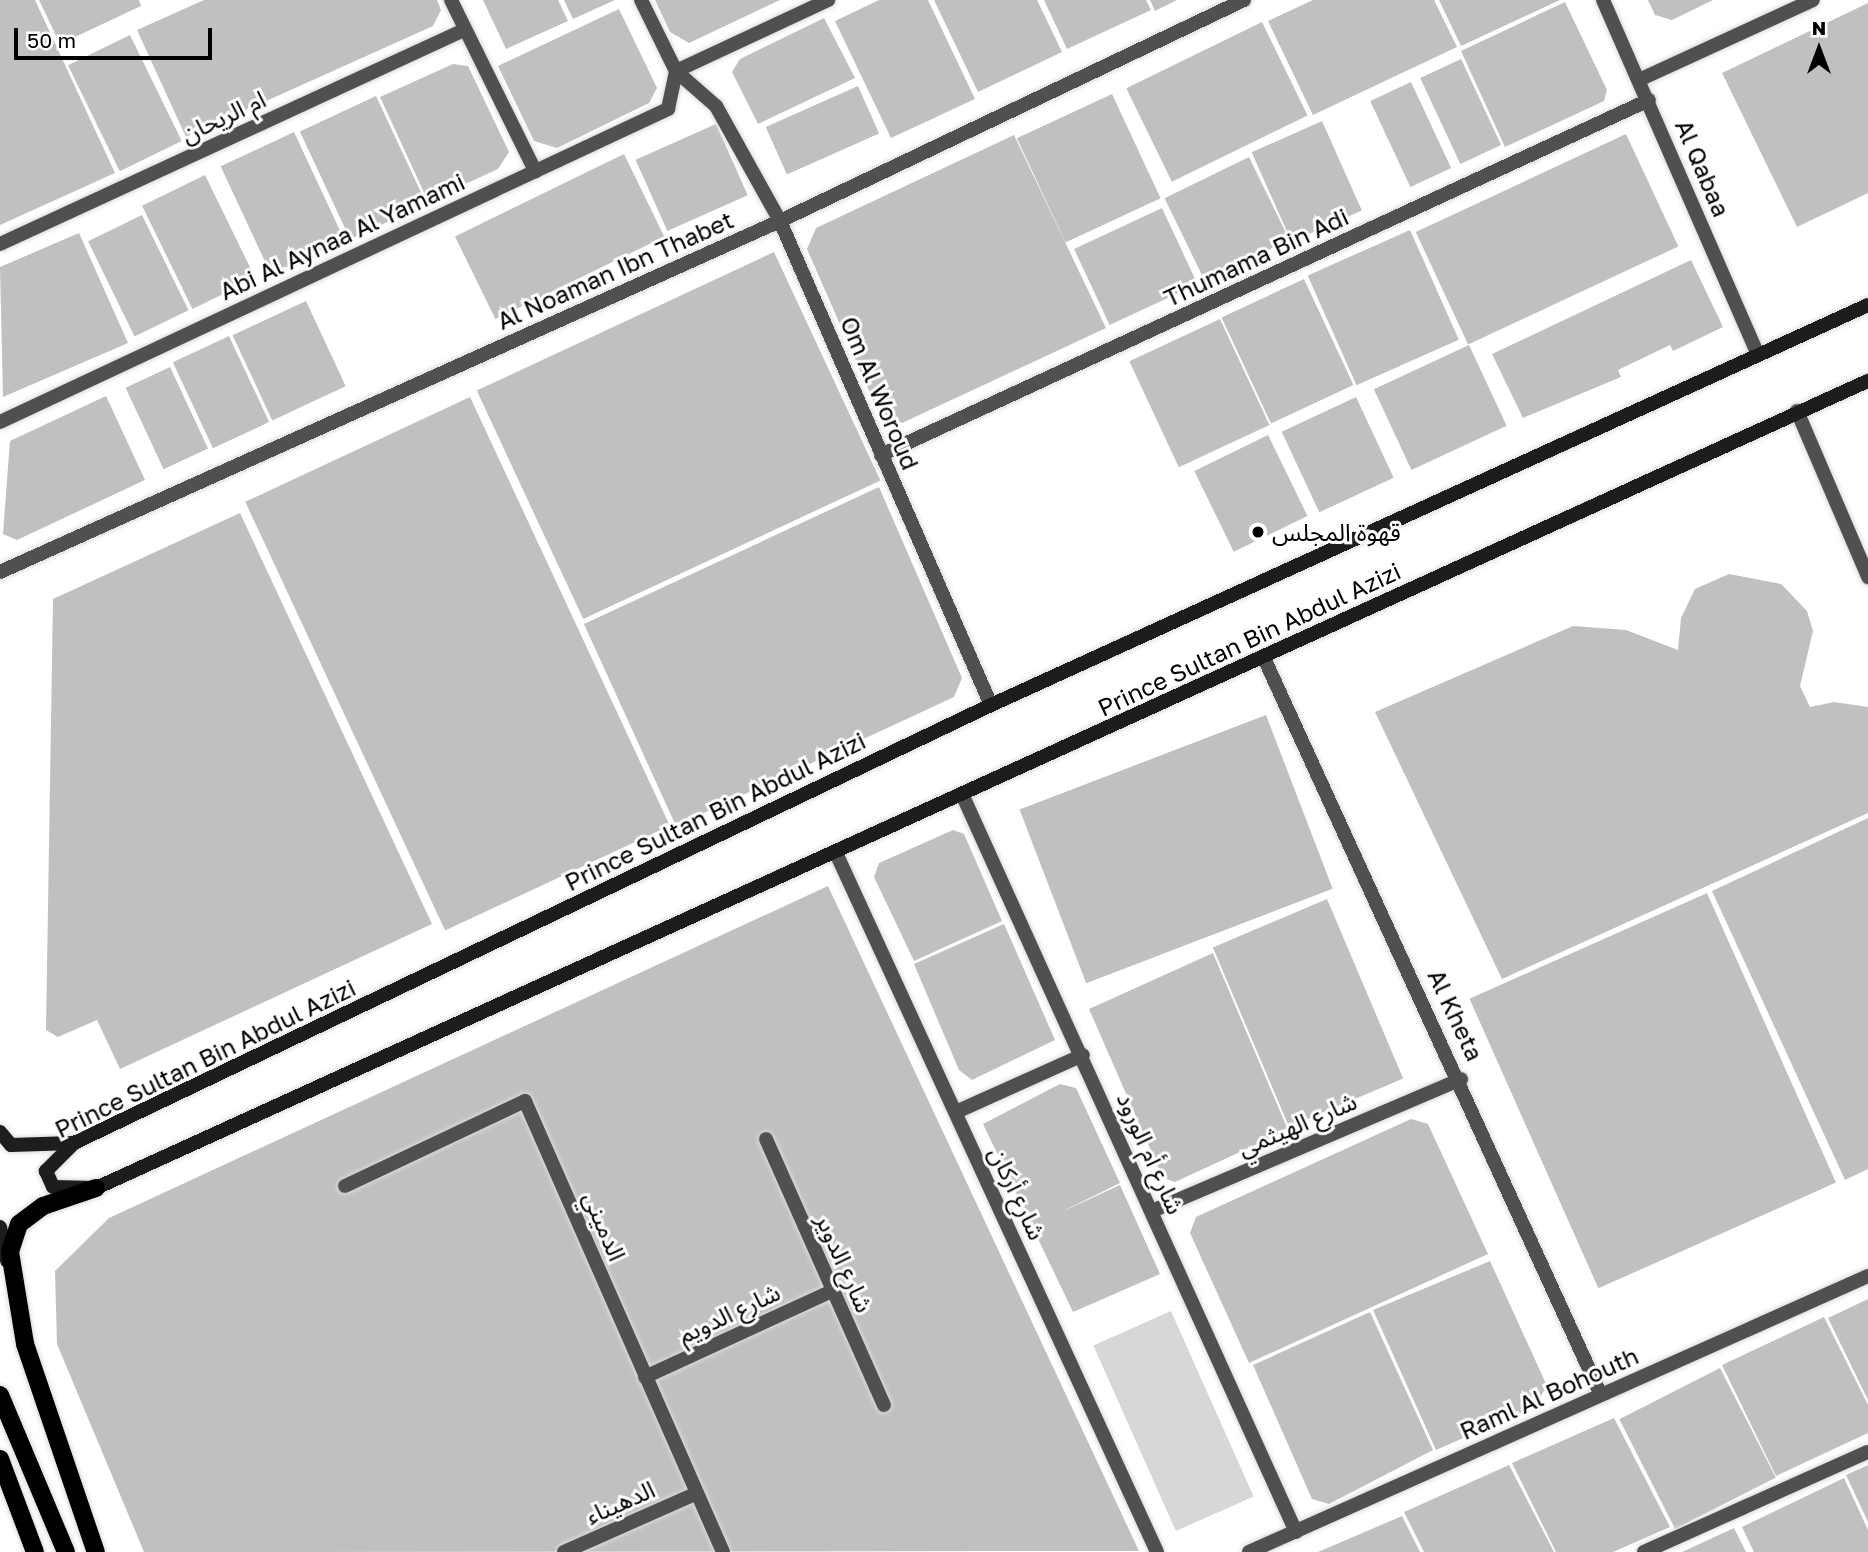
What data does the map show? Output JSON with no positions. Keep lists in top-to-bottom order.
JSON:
{
  "streets": {
    "street": [
      "ام الريحان",
      "Al Qabaa",
      "Abi Al Aynaa Al Yamami",
      "Thumama Bin Adi",
      "Al Noaman Ibn Thabet",
      "Om Al Woroud",
      "Prince Sultan Bin Abdul Azizi",
      "Al Kheta",
      "شارع الهيثمي",
      "شارع أم الورود",
      "شارع أركان",
      "الدميني",
      "شارع الدوير",
      "شارع الدويم",
      "Raml Al Bohouth",
      "الدهيناء"
    ]
  },
  "crossings": [
    ["Al Qabaa", "Thumama Bin Adi"],
    ["Al Qabaa", "Prince Sultan Bin Abdul Azizi"],
    ["Abi Al Aynaa Al Yamami", "Om Al Woroud"],
    ["Thumama Bin Adi", "Om Al Woroud"],
    ["Al Noaman Ibn Thabet", "Om Al Woroud"],
    ["Om Al Woroud", "Prince Sultan Bin Abdul Azizi"],
    ["Prince Sultan Bin Abdul Azizi", "Al Kheta"],
    ["Prince Sultan Bin Abdul Azizi", "شارع أم الورود"],
    ["Prince Sultan Bin Abdul Azizi", "شارع أركان"],
    ["Al Kheta", "شارع الهيثمي"],
    ["Al Kheta", "Raml Al Bohouth"],
    ["شارع الهيثمي", "شارع أم الورود"],
    ["شارع أم الورود", "Raml Al Bohouth"],
    ["الدميني", "شارع الدويم"],
    ["الدميني", "الدهيناء"],
    ["شارع الدوير", "شارع الدويم"]
  ],
  "places": ["قهوة المجلس"],
  "scale_bar": "50 m",
  "north": "top"
}
